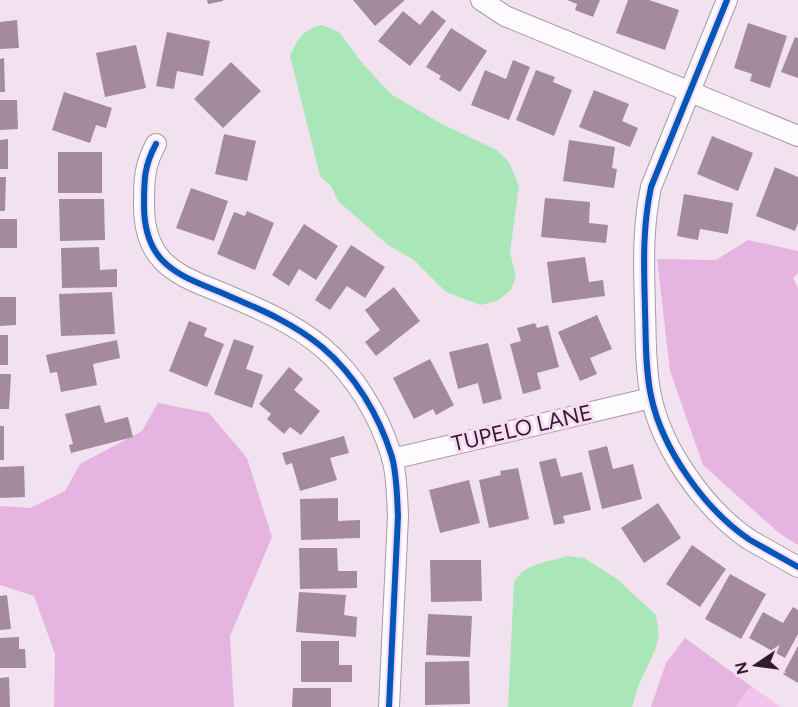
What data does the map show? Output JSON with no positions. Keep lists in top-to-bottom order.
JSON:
{
  "streets": {
    "street": ["TUPELO LANE"]
  },
  "north": "left"
}
